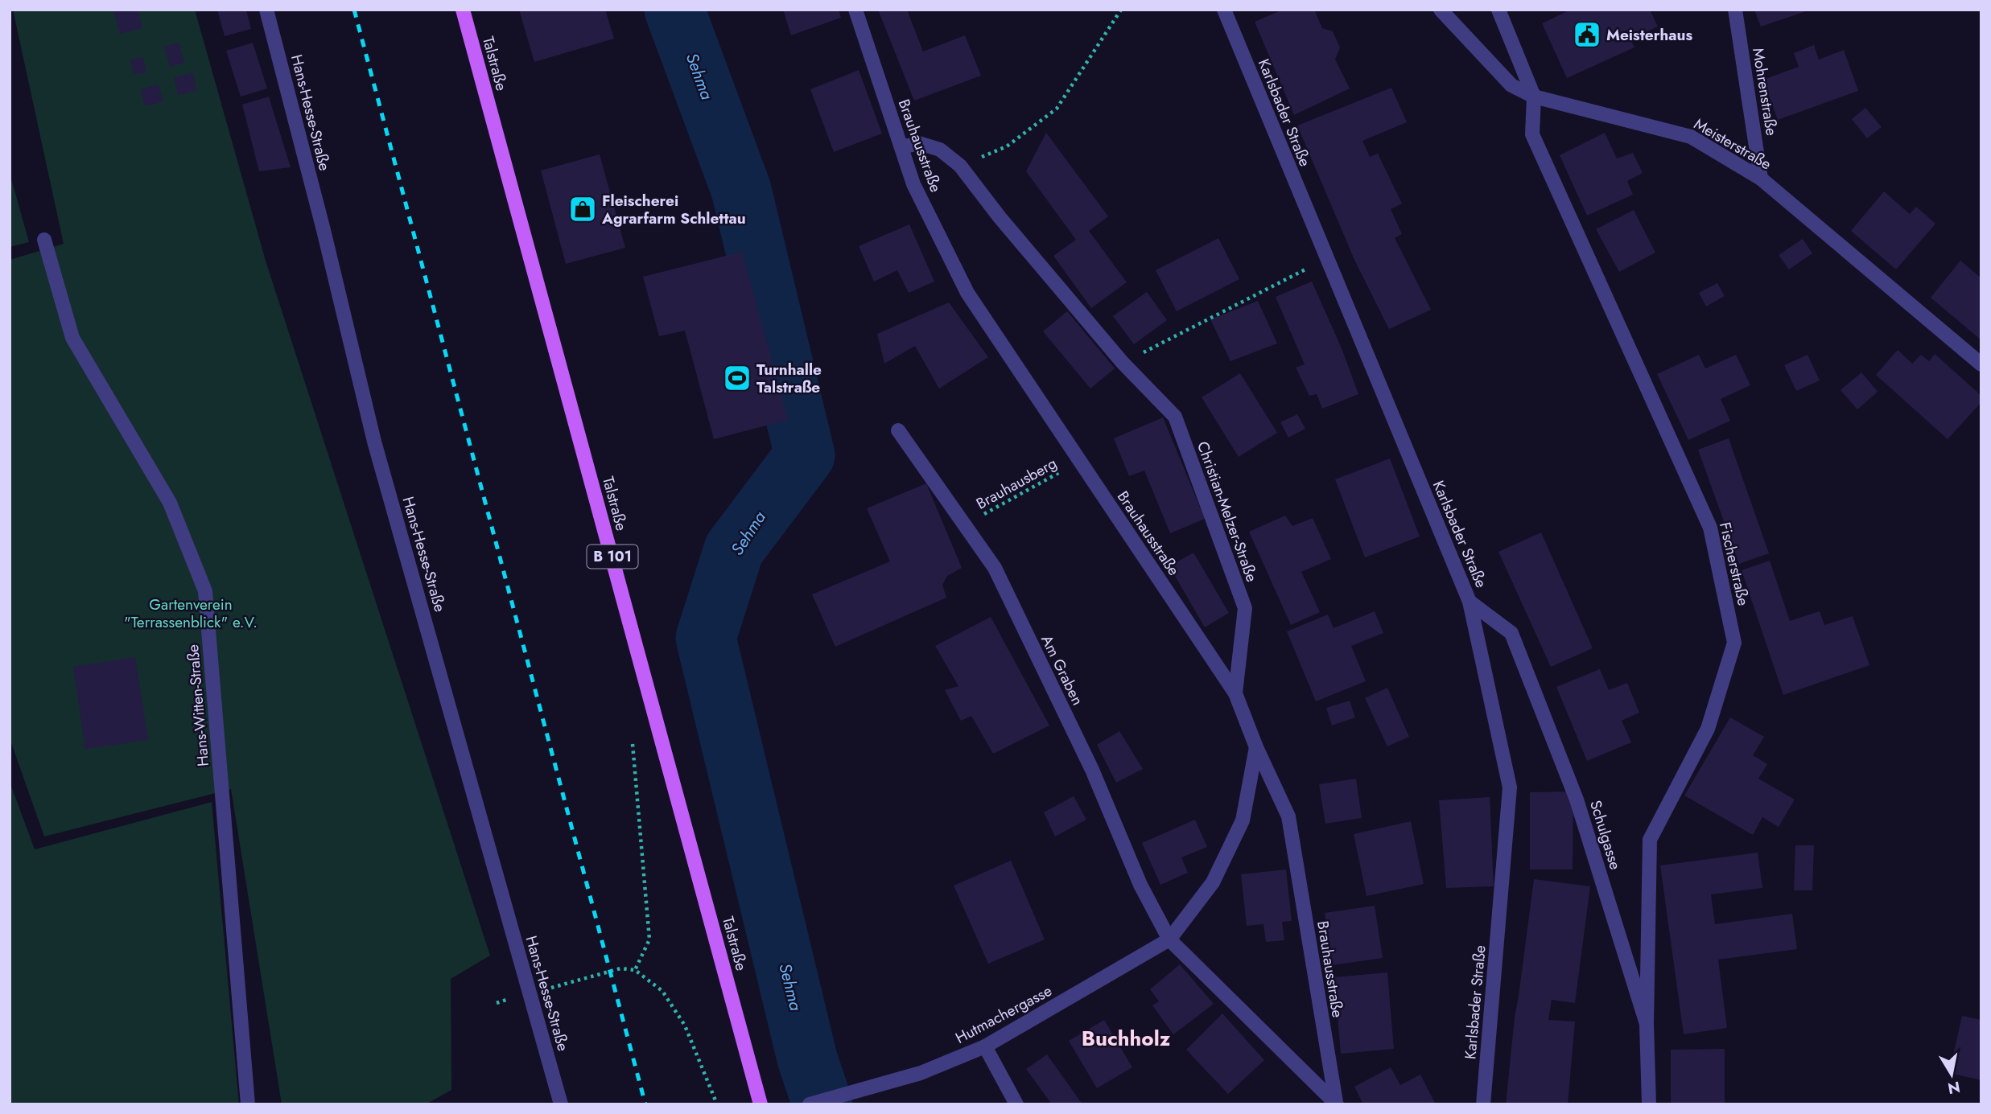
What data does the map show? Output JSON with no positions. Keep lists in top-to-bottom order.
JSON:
{
  "streets": {
    "main road": ["Talstraße", "B 101"],
    "street": [
      "Mohrenstraße",
      "Hans-Hesse-Straße",
      "Karlsbader Straße",
      "Meisterstraße",
      "Brauhausstraße",
      "Christian-Melzer-Straße",
      "Fischerstraße",
      "Am Graben",
      "Hans-Witten-Straße",
      "Schulgasse",
      "Hutmachergasse"
    ],
    "path": ["Brauhausberg"]
  },
  "crossings": [
    ["Mohrenstraße", "Meisterstraße"],
    ["Karlsbader Straße", "Schulgasse"],
    ["Meisterstraße", "Fischerstraße"],
    ["Brauhausstraße", "Brauhausberg"],
    ["Brauhausstraße", "Christian-Melzer-Straße"],
    ["Brauhausstraße", "Hutmachergasse"],
    ["Brauhausberg", "Am Graben"],
    ["Fischerstraße", "Schulgasse"],
    ["Am Graben", "Hutmachergasse"]
  ],
  "districts": ["Buchholz"],
  "water": ["Sehma"],
  "parks": ["Gartenverein \"Terrassenblick\" e.V."],
  "places": {
    "public building": ["Meisterhaus"],
    "shop": ["Fleischerei Agrarfarm Schlettau"],
    "sports": ["Turnhalle Talstraße"]
  },
  "north": "bottom"
}
